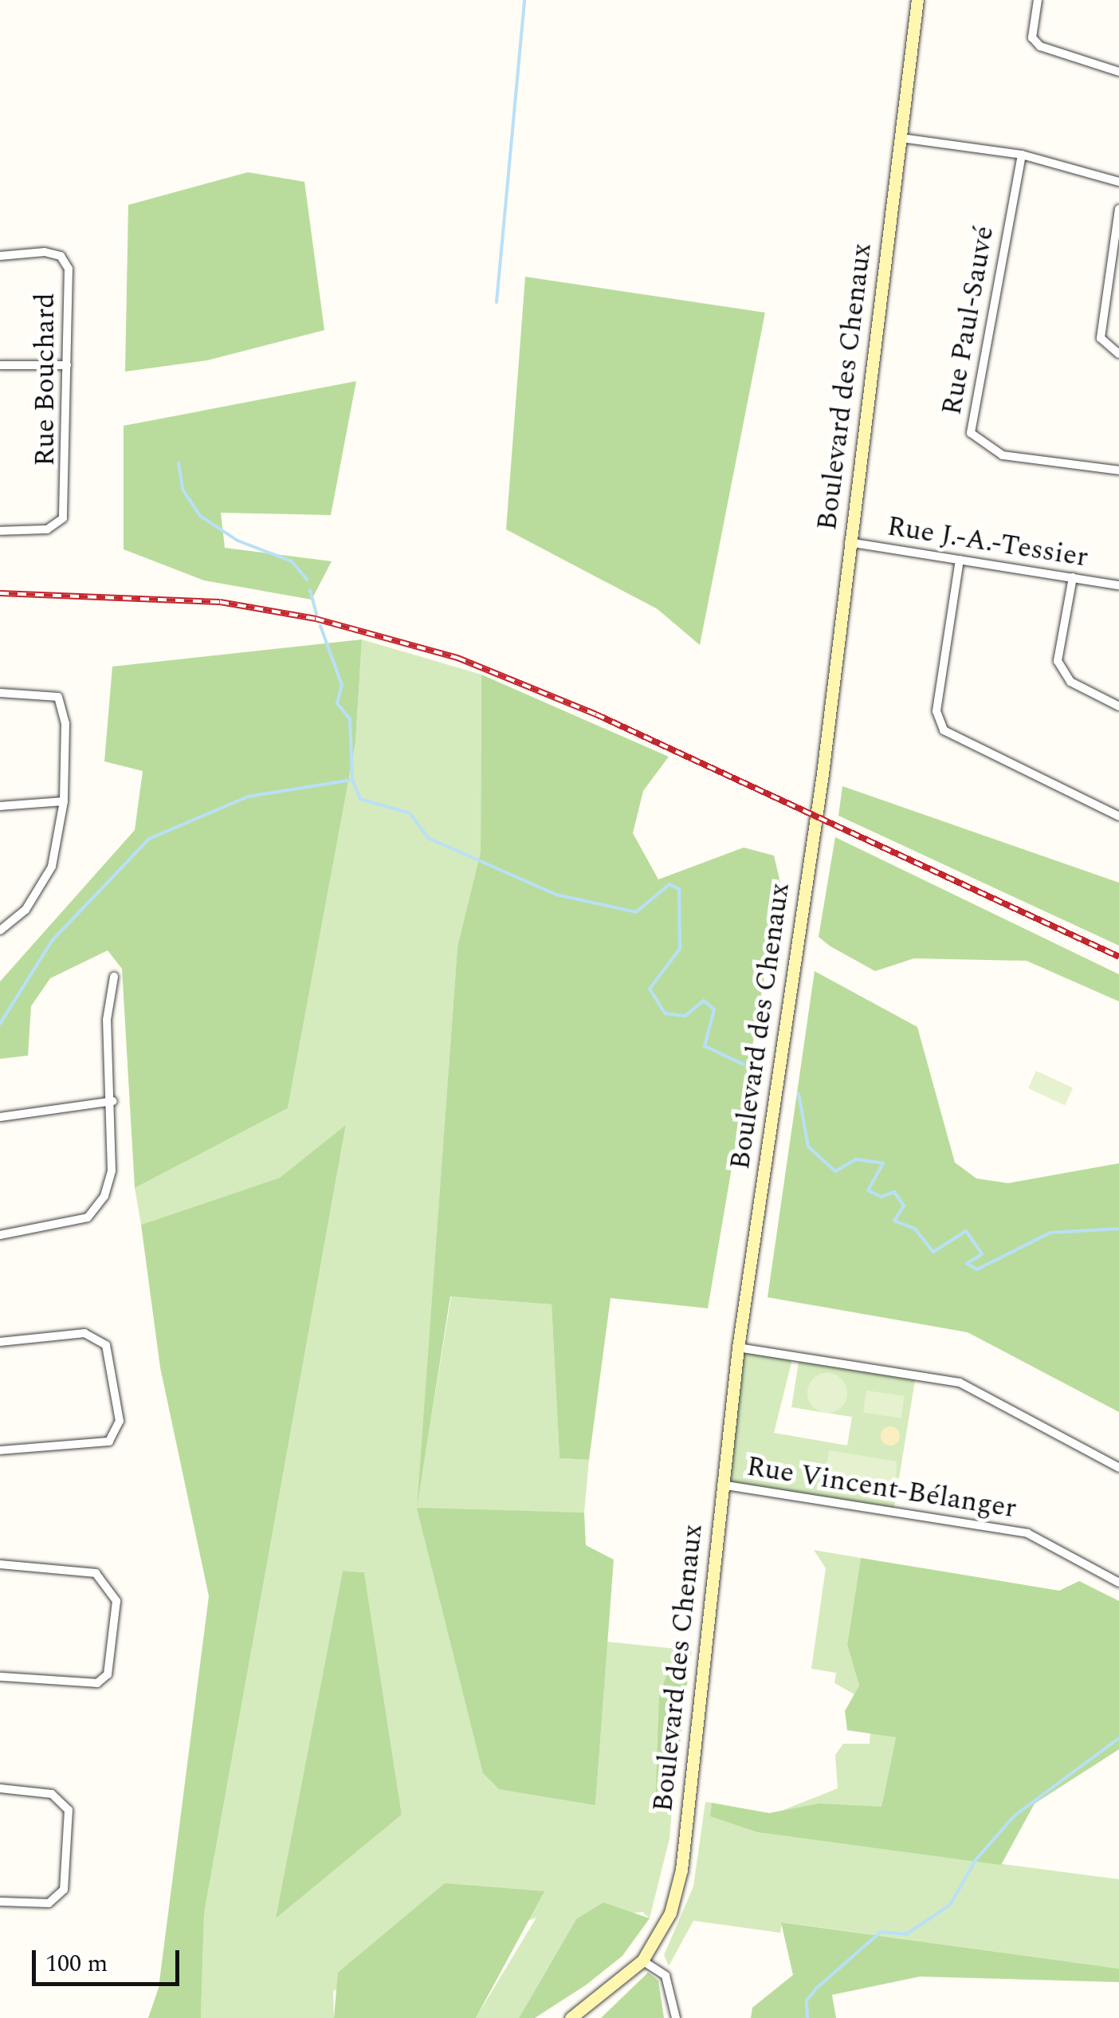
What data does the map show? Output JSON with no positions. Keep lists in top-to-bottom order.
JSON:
{
  "streets": {
    "main road": ["Boulevard des Chenaux"],
    "street": [
      "Rue Paul-Sauvé",
      "Rue Bouchard",
      "Rue J.-A.-Tessier",
      "Rue Vincent-Bélanger"
    ]
  },
  "crossings": [
    ["Boulevard des Chenaux", "Rue J.-A.-Tessier"],
    ["Boulevard des Chenaux", "Rue Vincent-Bélanger"]
  ],
  "scale_bar": "100 m"
}
